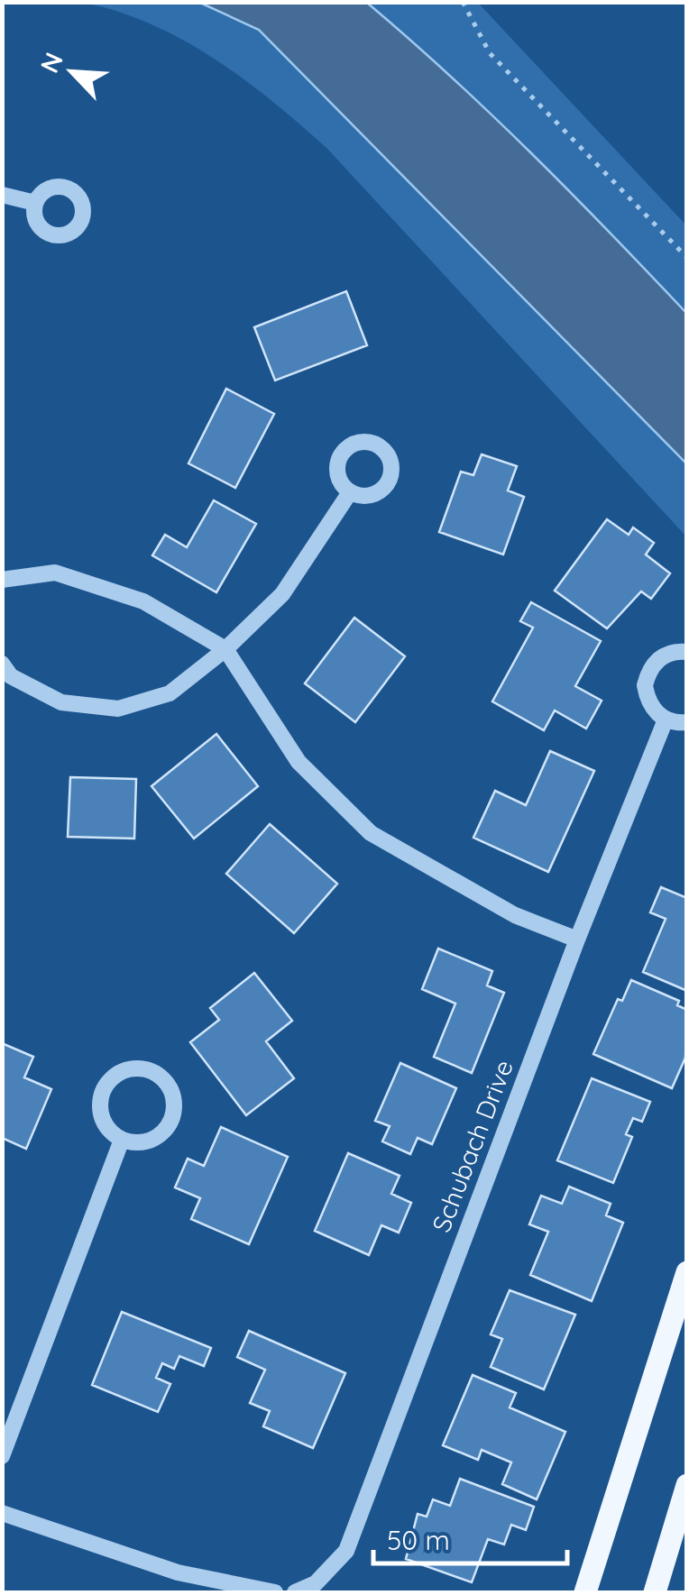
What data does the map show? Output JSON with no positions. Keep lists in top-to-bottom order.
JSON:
{
  "streets": {
    "street": ["Schubach Drive"]
  },
  "scale_bar": "50 m",
  "north": "top left"
}
